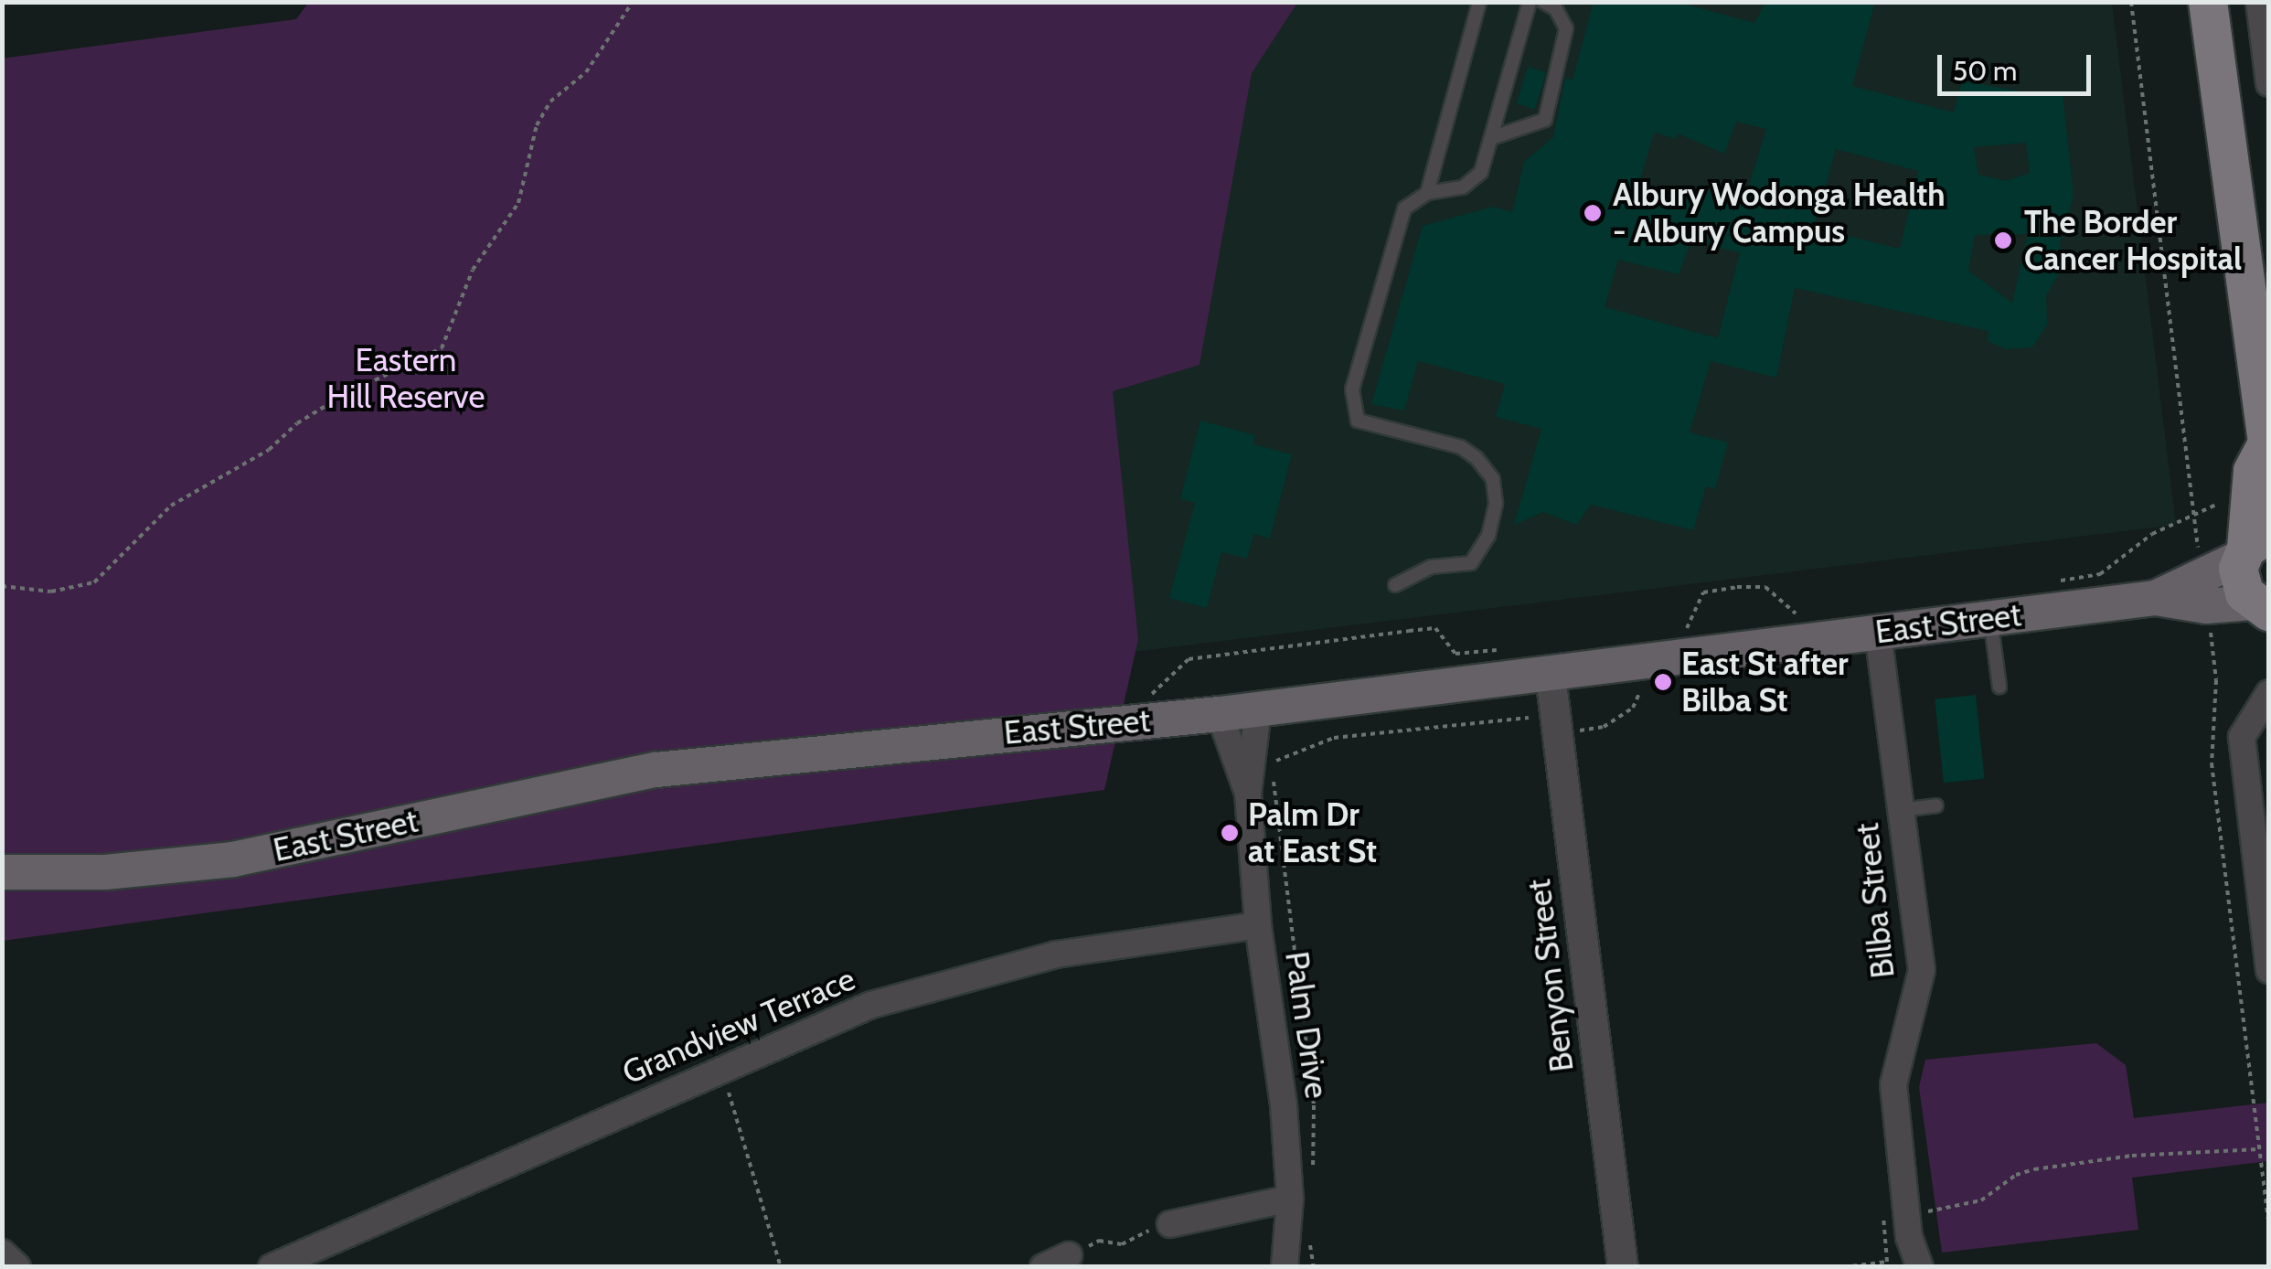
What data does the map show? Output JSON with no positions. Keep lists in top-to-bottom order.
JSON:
{
  "streets": {
    "main road": ["East Street"],
    "street": [
      "Bilba Street",
      "Benyon Street",
      "Palm Drive",
      "Grandview Terrace"
    ]
  },
  "crossings": [
    ["East Street", "Bilba Street"],
    ["East Street", "Benyon Street"],
    ["East Street", "Palm Drive"],
    ["Palm Drive", "Grandview Terrace"]
  ],
  "parks": ["Eastern Hill Reserve"],
  "places": [
    "Albury Wodonga Health - Albury Campus",
    "The Border Cancer Hospital",
    "East St after Bilba St",
    "Palm Dr at East St"
  ],
  "scale_bar": "50 m"
}
